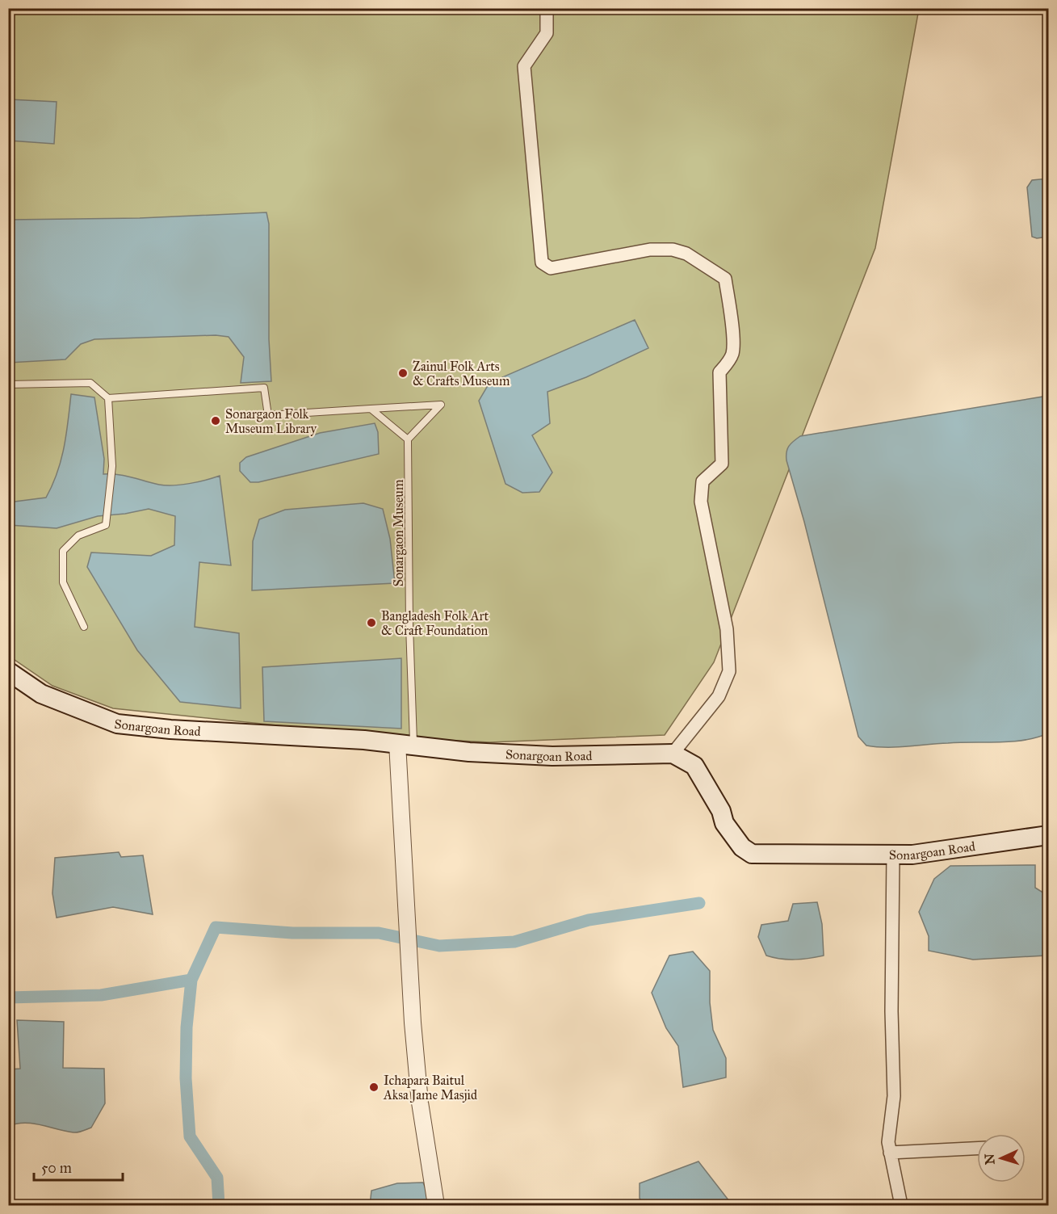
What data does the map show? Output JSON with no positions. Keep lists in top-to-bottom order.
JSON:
{
  "streets": {
    "main road": ["Sonargoan Road"],
    "lane": ["Sonargaon Museum"]
  },
  "crossings": [
    ["Sonargaon Museum", "Sonargoan Road"]
  ],
  "places": [
    "Zainul Folk Arts & Crafts Museum",
    "Sonargaon Folk Museum Library",
    "Bangladesh Folk Art & Craft Foundation",
    "Ichapara Baitul Aksa Jame Masjid"
  ],
  "scale_bar": "50 m",
  "north": "left"
}
